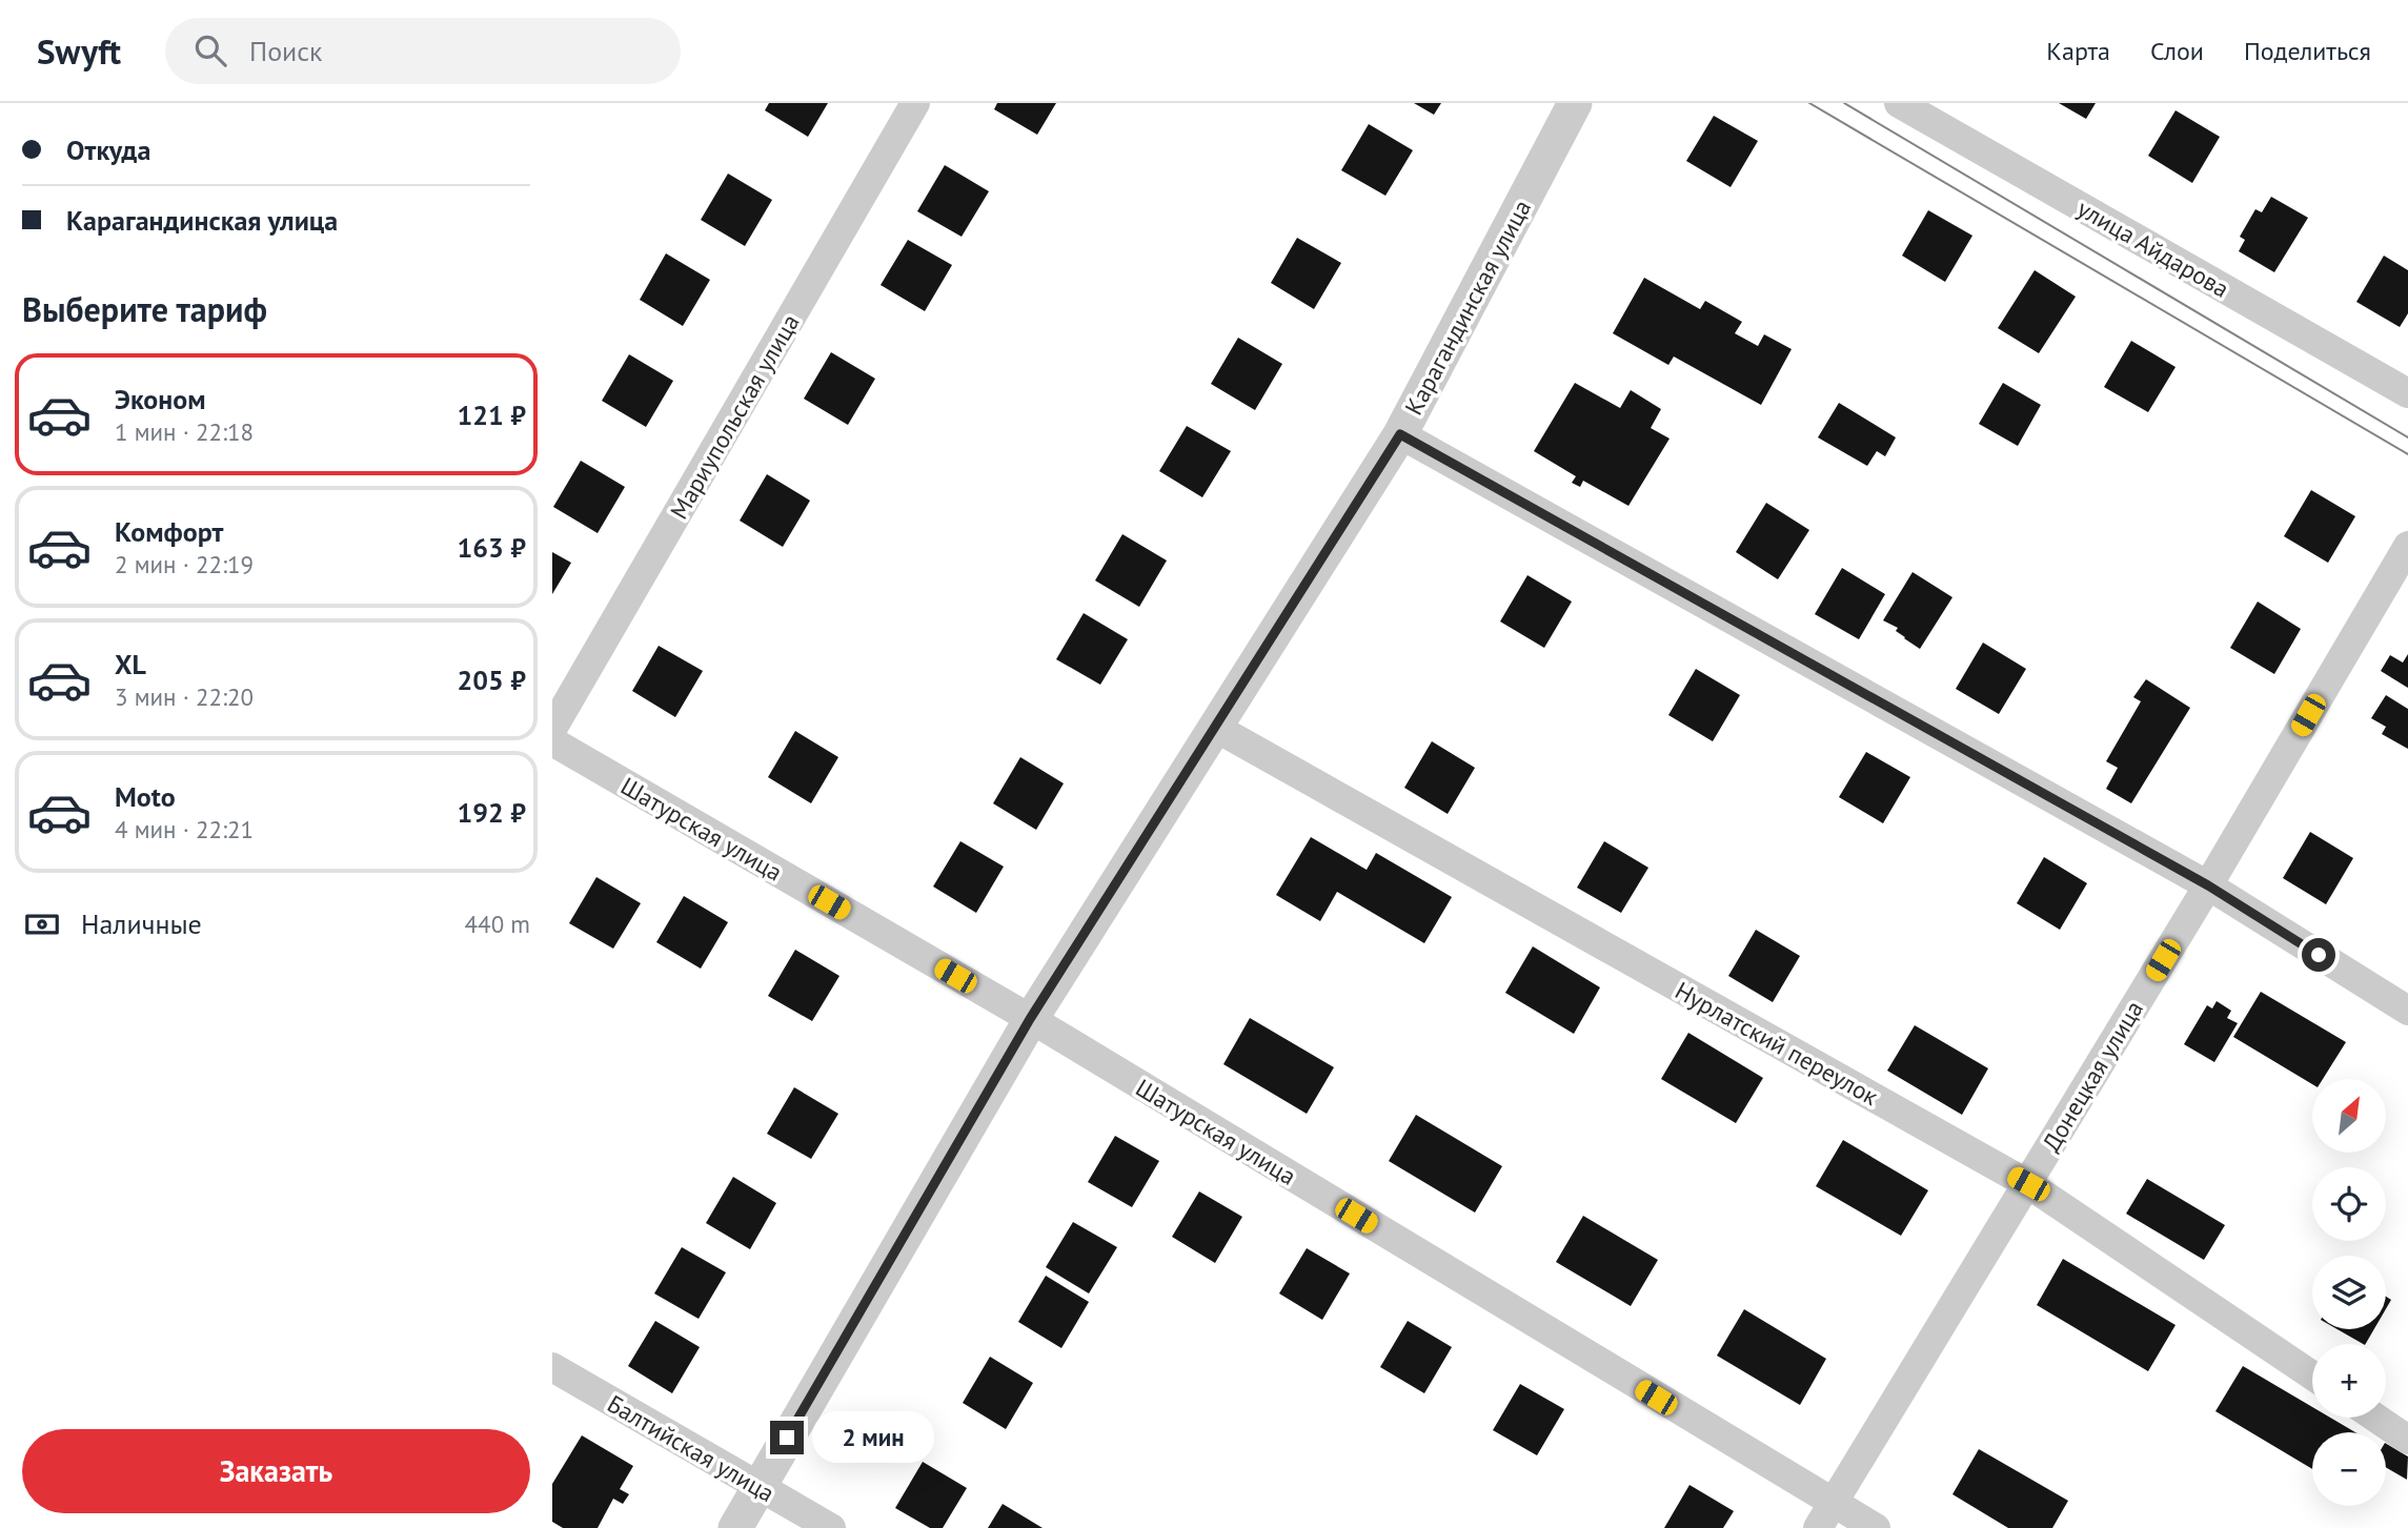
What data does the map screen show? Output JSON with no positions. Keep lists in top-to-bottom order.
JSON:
{
  "streets": {
    "street": [
      "улица Айдарова",
      "Карагандинская улица",
      "Мариупольская улица",
      "Шатурская улица",
      "Нурлатский переулок",
      "Донецкая улица",
      "Балтийская улица"
    ]
  },
  "crossings": [
    ["Карагандинская улица", "Шатурская улица"],
    ["Карагандинская улица", "Нурлатский переулок"],
    ["Карагандинская улица", "Балтийская улица"],
    ["Шатурская улица", "Донецкая улица"],
    ["Нурлатский переулок", "Донецкая улица"]
  ],
  "north": "top right",
  "page": {
    "header": "Swyft",
    "search": "Поиск",
    "nav": ["Карта", "Слои", "Поделиться"],
    "banner": ["Откуда", "Карагандинская улица"],
    "heading": "Выберите тариф",
    "list": [
      {
        "name": "Эконом",
        "note": "1 мин · 22:18",
        "value": "121 ₽"
      },
      {
        "name": "Комфорт",
        "note": "2 мин · 22:19",
        "value": "163 ₽"
      },
      {
        "name": "XL",
        "note": "3 мин · 22:20",
        "value": "205 ₽"
      },
      {
        "name": "Moto",
        "note": "4 мин · 22:21",
        "value": "192 ₽"
      }
    ],
    "pay": ["Наличные", "440 m"],
    "map_buttons": ["+", "−"],
    "bubble": "2 мин",
    "buttons": "Заказать"
  }
}
